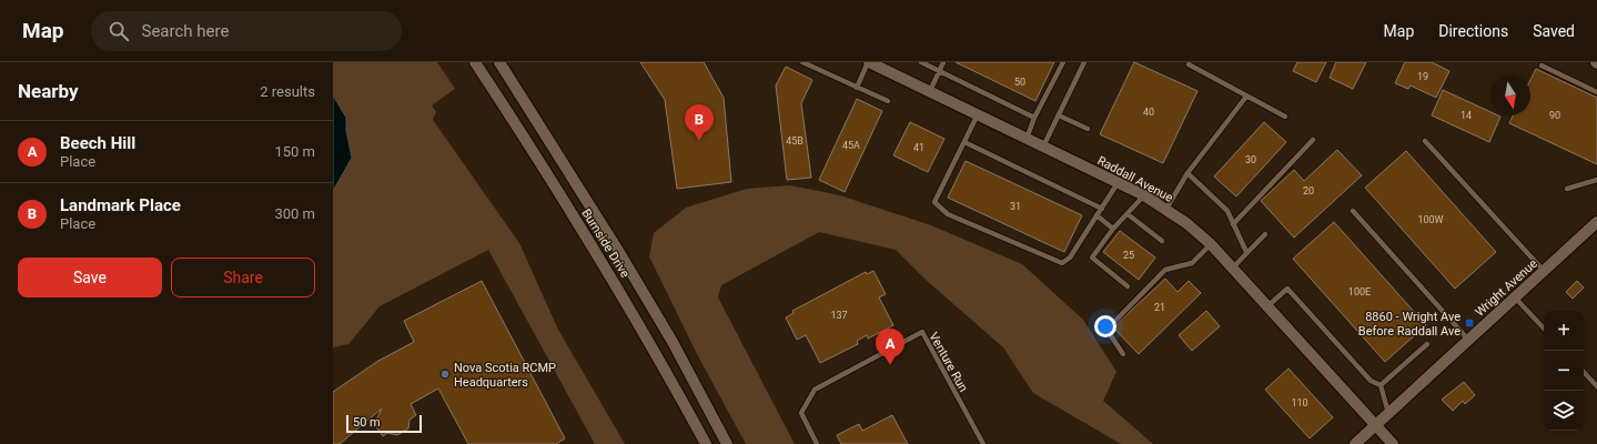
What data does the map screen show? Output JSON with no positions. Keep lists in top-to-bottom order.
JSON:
{
  "streets": {
    "main road": ["Raddall Avenue", "Burnside Drive", "Wright Avenue"],
    "lane": ["Venture Run"]
  },
  "crossings": [
    ["Raddall Avenue", "Wright Avenue"]
  ],
  "places": {
    "transit": ["8860 - Wright Ave Before Raddall Ave"],
    "other": ["Nova Scotia RCMP Headquarters"]
  },
  "house_numbers": [
    "19",
    "50",
    "40",
    "14",
    "90",
    "45B",
    "45A",
    "41",
    "30",
    "20",
    "31",
    "100W",
    "25",
    "100E",
    "21",
    "137",
    "110"
  ],
  "scale_bar": "50 m",
  "north": "bottom",
  "page": {
    "header": "Map",
    "search": "Search here",
    "nav": ["Map", "Directions", "Saved"],
    "heading": ["Nearby", "2 results"],
    "pins": ["B", "A"],
    "list": [
      {
        "mark": "A",
        "name": "Beech Hill",
        "note": "Place",
        "value": "150 m"
      },
      {
        "mark": "B",
        "name": "Landmark Place",
        "note": "Place",
        "value": "300 m"
      }
    ],
    "buttons": ["Save", "Share"],
    "map_buttons": ["+", "−"],
    "scale": "50 m"
  }
}
